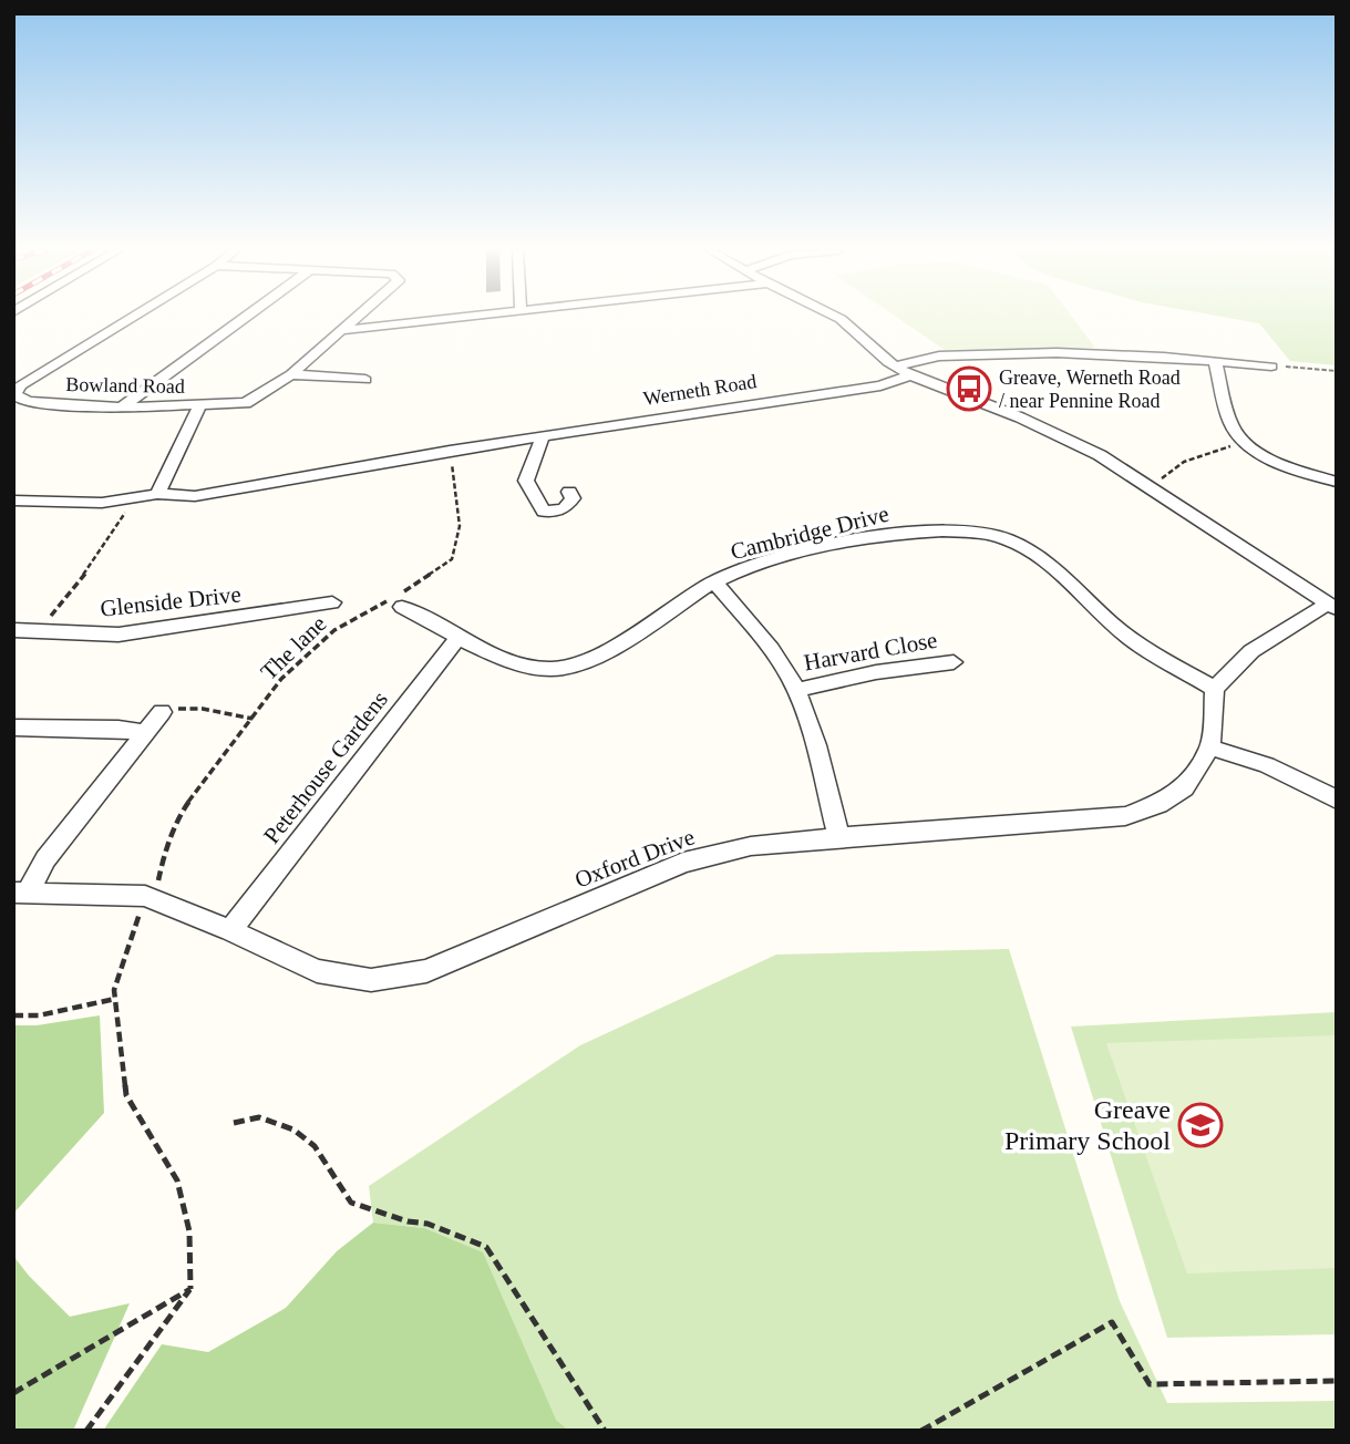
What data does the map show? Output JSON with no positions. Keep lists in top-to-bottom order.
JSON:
{
  "streets": {
    "street": [
      "Bowland Road",
      "Werneth Road",
      "Cambridge Drive",
      "Glenside Drive",
      "Harvard Close",
      "Peterhouse Gardens",
      "Oxford Drive"
    ],
    "path": ["The lane"]
  },
  "crossings": [
    ["Werneth Road", "The lane"],
    ["Cambridge Drive", "The lane"],
    ["Cambridge Drive", "Peterhouse Gardens"],
    ["Cambridge Drive", "Oxford Drive"],
    ["The lane", "Oxford Drive"],
    ["Peterhouse Gardens", "Oxford Drive"]
  ],
  "places": {
    "bus stop": ["Greave, Werneth Road / near Pennine Road"],
    "school or university": ["Greave Primary School"]
  }
}
